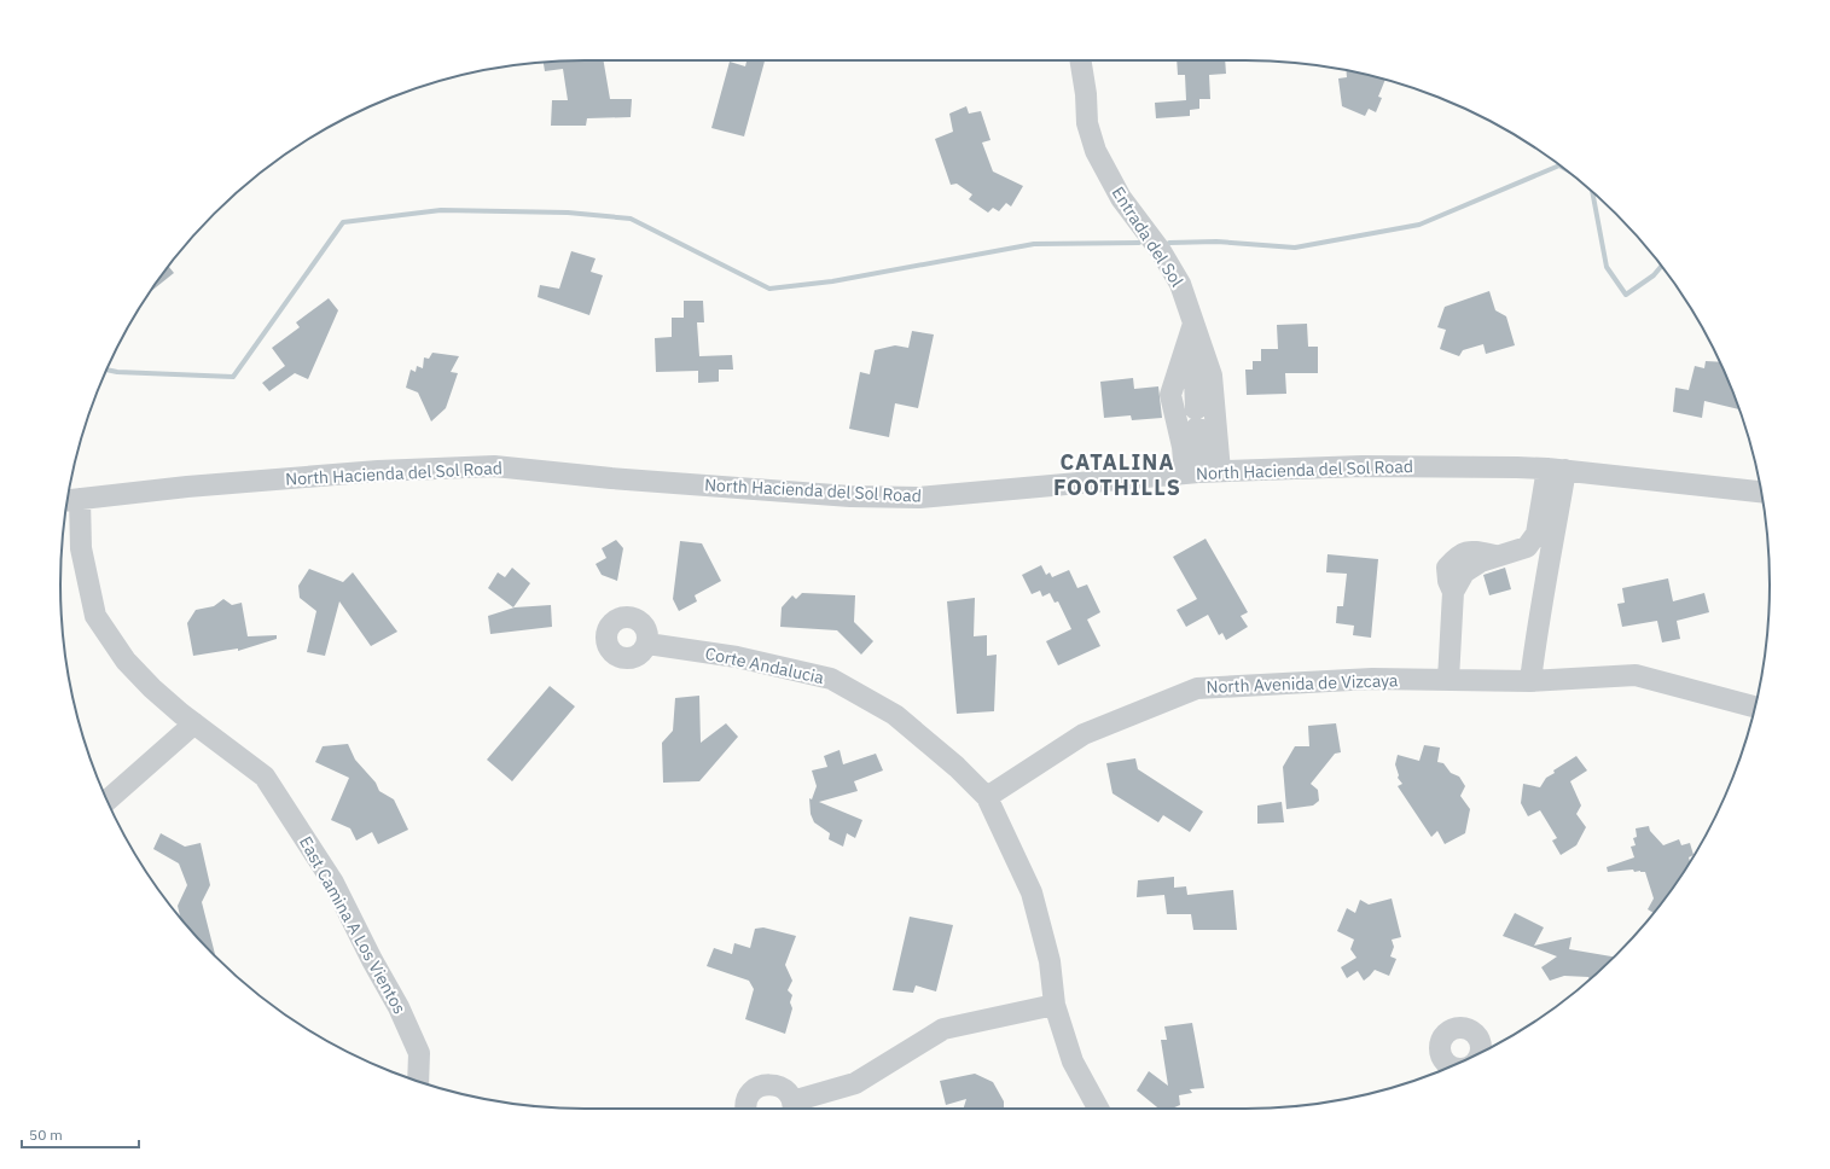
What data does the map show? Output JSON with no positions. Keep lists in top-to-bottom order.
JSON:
{
  "streets": {
    "street": [
      "Entrada del Sol",
      "North Hacienda del Sol Road",
      "Corte Andalucia",
      "North Avenida de Vizcaya",
      "East Camina A Los Vientos"
    ]
  },
  "crossings": [
    ["Entrada del Sol", "North Hacienda del Sol Road"],
    ["North Hacienda del Sol Road", "East Camina A Los Vientos"],
    ["Corte Andalucia", "North Avenida de Vizcaya"]
  ],
  "districts": ["CATALINA FOOTHILLS"],
  "scale_bar": "50 m"
}
